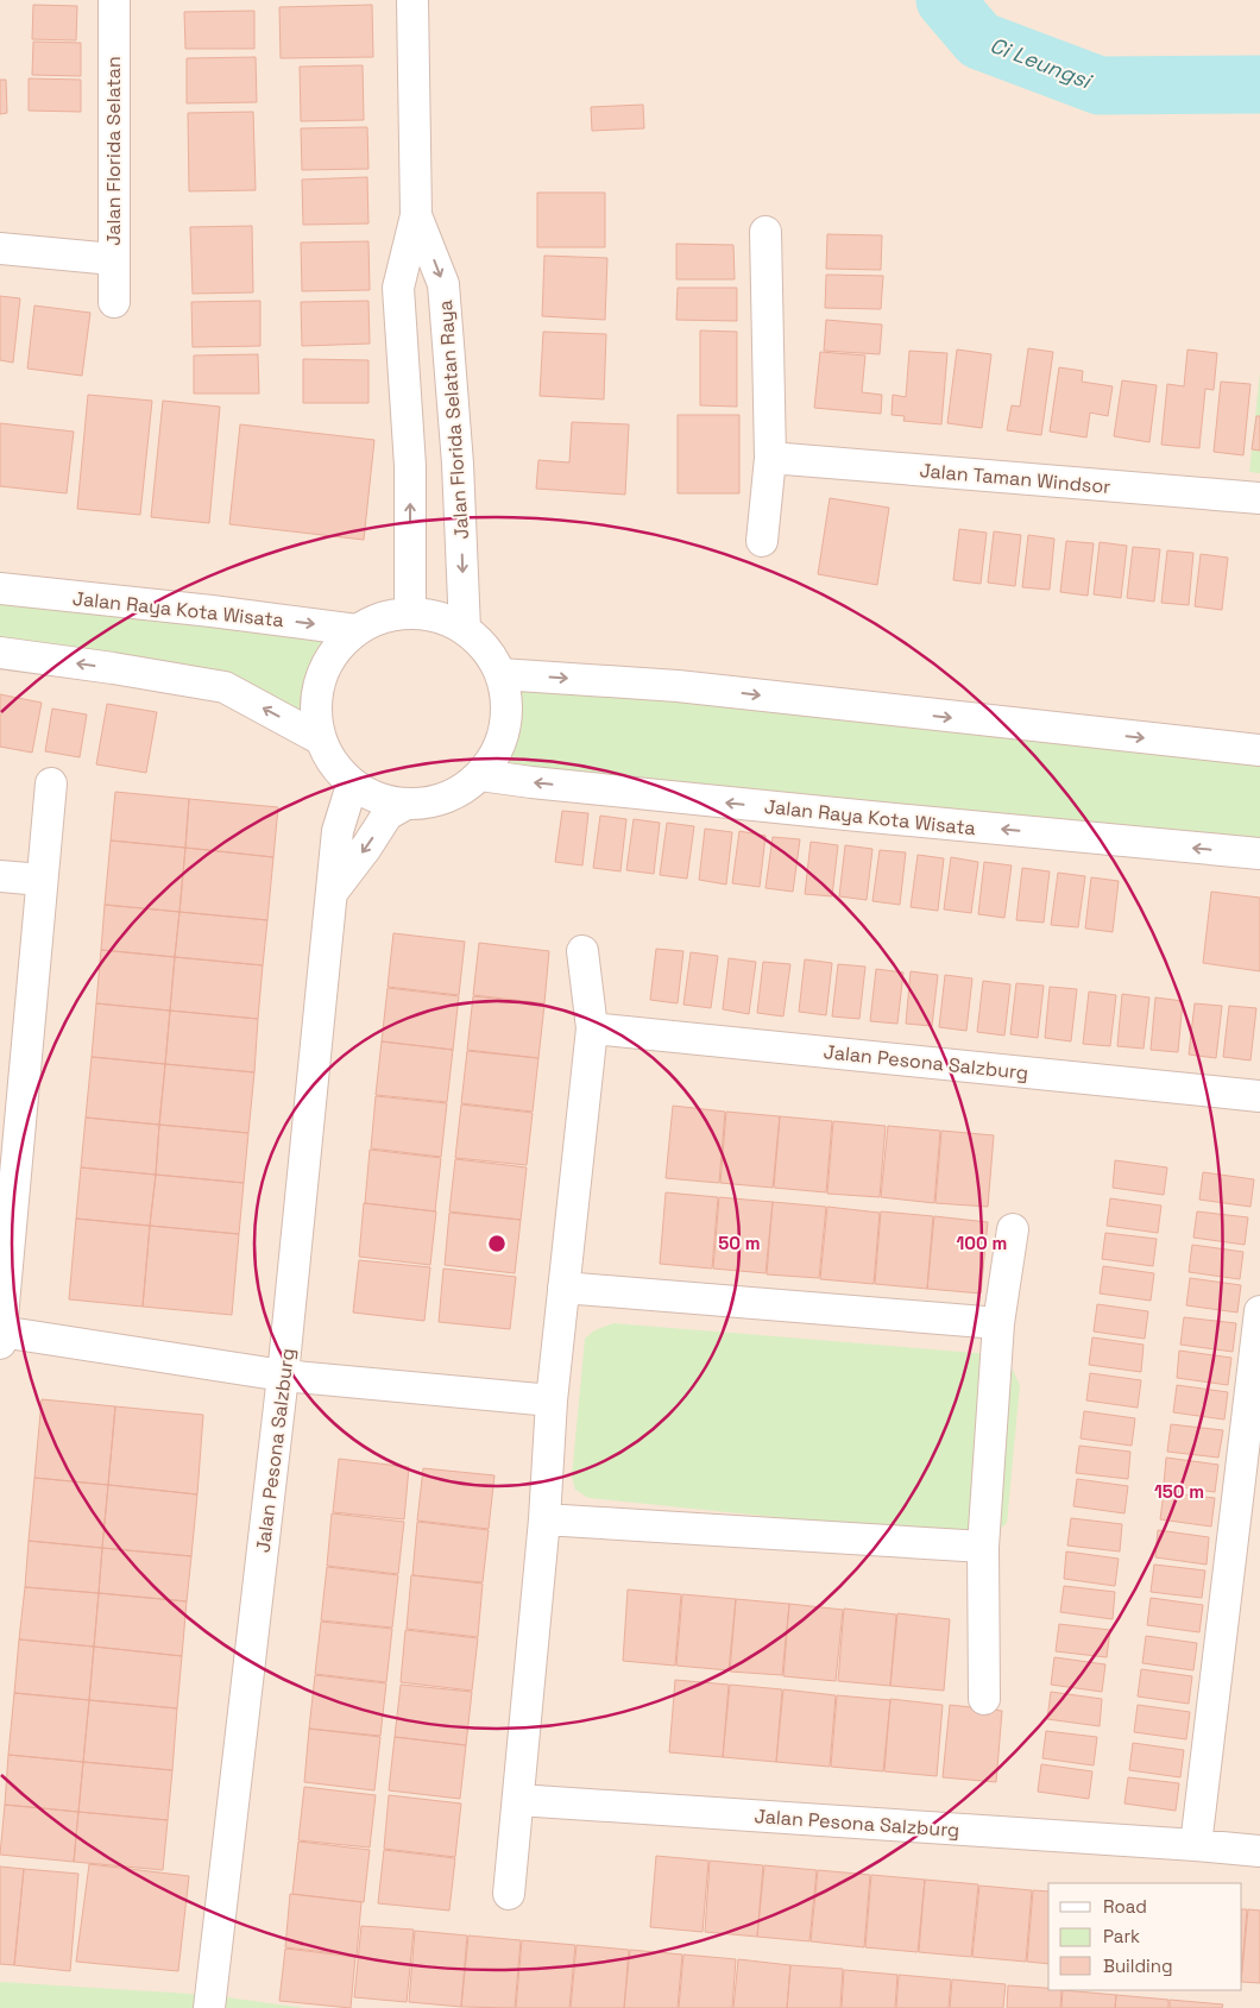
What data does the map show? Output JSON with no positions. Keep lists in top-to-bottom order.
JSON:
{
  "streets": {
    "street": [
      "Jalan Florida Selatan",
      "Jalan Florida Selatan Raya",
      "Jalan Taman Windsor",
      "Jalan Raya Kota Wisata",
      "Jalan Pesona Salzburg"
    ]
  },
  "crossings": [
    ["Jalan Florida Selatan Raya", "Jalan Raya Kota Wisata"],
    ["Jalan Florida Selatan Raya", "Jalan Pesona Salzburg"],
    ["Jalan Raya Kota Wisata", "Jalan Pesona Salzburg"]
  ],
  "water": ["Ci Leungsi"],
  "legend": ["Road", "Park", "Building"],
  "rings": ["50 m", "100 m", "150 m"]
}
